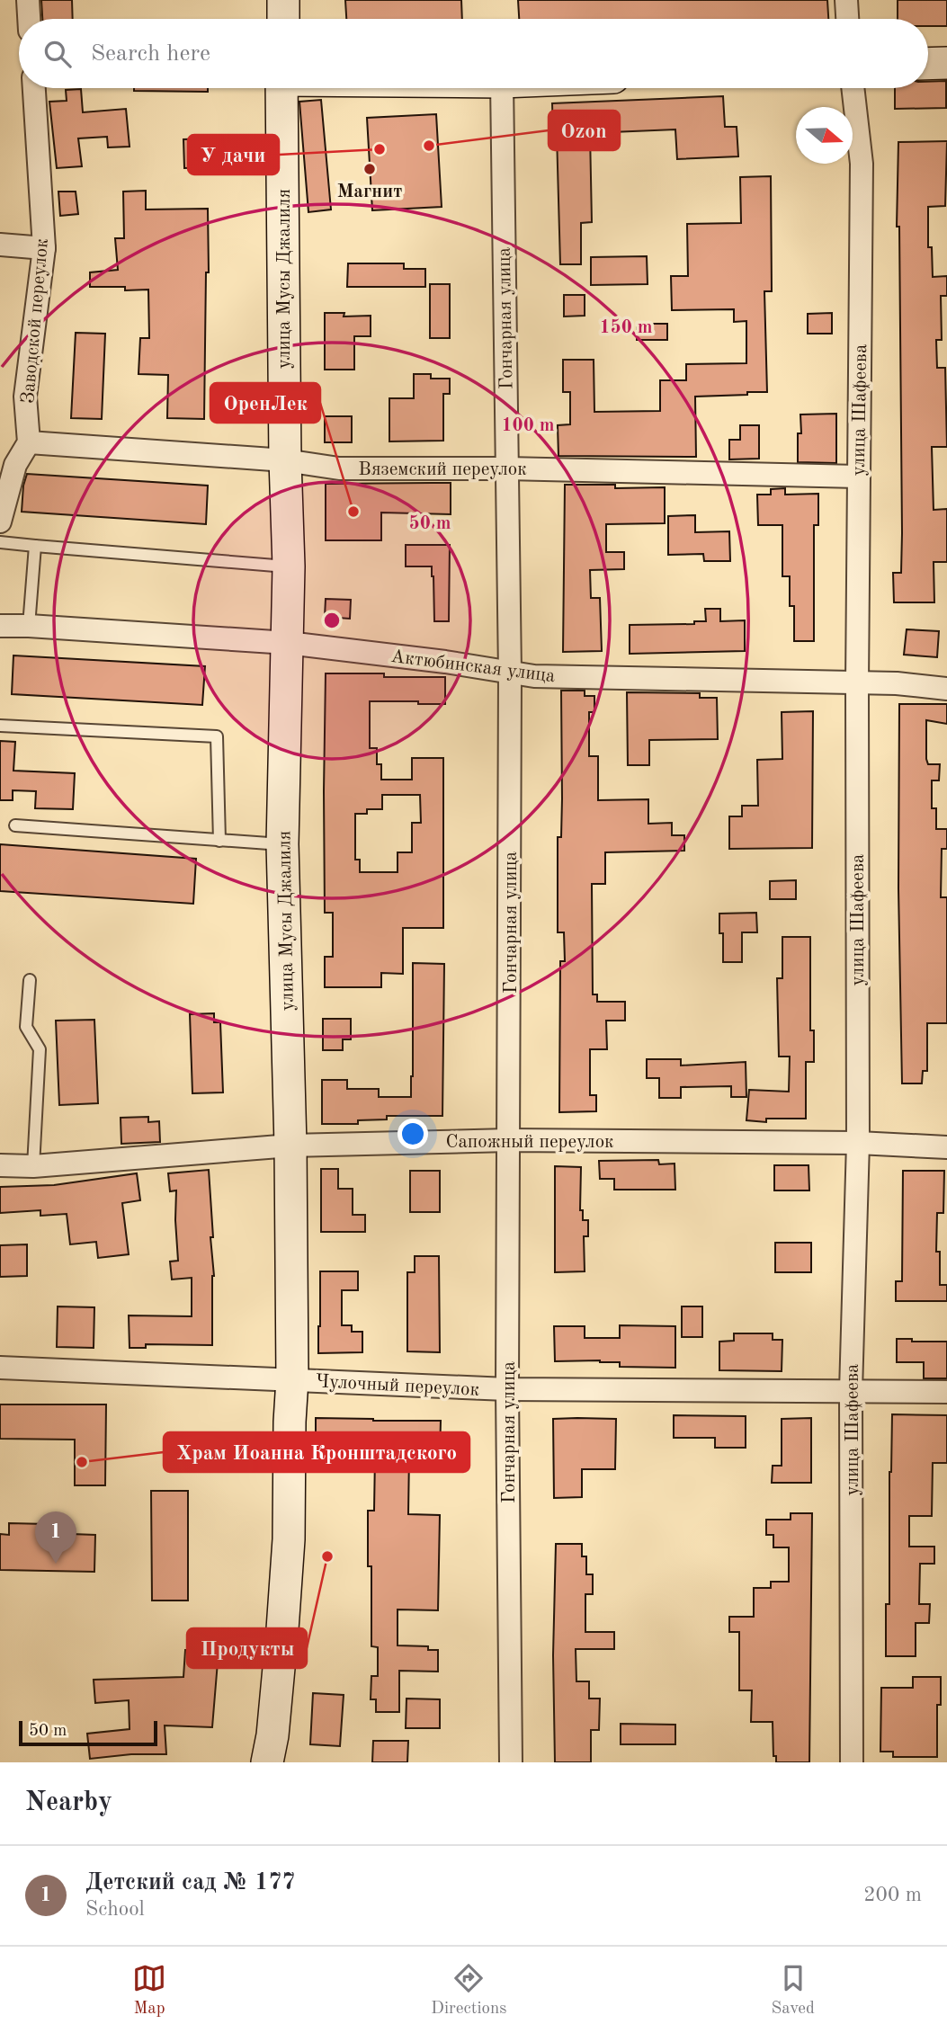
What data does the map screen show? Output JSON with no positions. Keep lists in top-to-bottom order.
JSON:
{
  "streets": {
    "street": [
      "улица Мусы Джалиля",
      "Гончарная улица",
      "Заводской переулок",
      "улица Шафеева",
      "Вяземский переулок",
      "Актюбинская улица",
      "Сапожный переулок",
      "Чулочный переулок"
    ]
  },
  "crossings": [
    ["улица Мусы Джалиля", "Вяземский переулок"],
    ["улица Мусы Джалиля", "Актюбинская улица"],
    ["улица Мусы Джалиля", "Сапожный переулок"],
    ["улица Мусы Джалиля", "Чулочный переулок"],
    ["Гончарная улица", "Вяземский переулок"],
    ["Гончарная улица", "Актюбинская улица"],
    ["Гончарная улица", "Сапожный переулок"],
    ["Гончарная улица", "Чулочный переулок"],
    ["Заводской переулок", "Вяземский переулок"],
    ["улица Шафеева", "Вяземский переулок"],
    ["улица Шафеева", "Актюбинская улица"],
    ["улица Шафеева", "Сапожный переулок"],
    ["улица Шафеева", "Чулочный переулок"]
  ],
  "places": [
    "Ozon",
    "У дачи",
    "Магнит",
    "ОренЛек",
    "Храм Иоанна Кронштадского",
    "Продукты"
  ],
  "scale_bar": "50 m",
  "north": "right",
  "page": {
    "search": "Search here",
    "pins": "1",
    "scale": "50 m",
    "heading": "Nearby",
    "list": [
      {
        "mark": "1",
        "name": "Детский сад № 177",
        "note": "School",
        "value": "200 m"
      }
    ],
    "nav": ["Map", "Directions", "Saved"]
  },
  "rings": ["150 m", "100 m", "50 m"]
}
